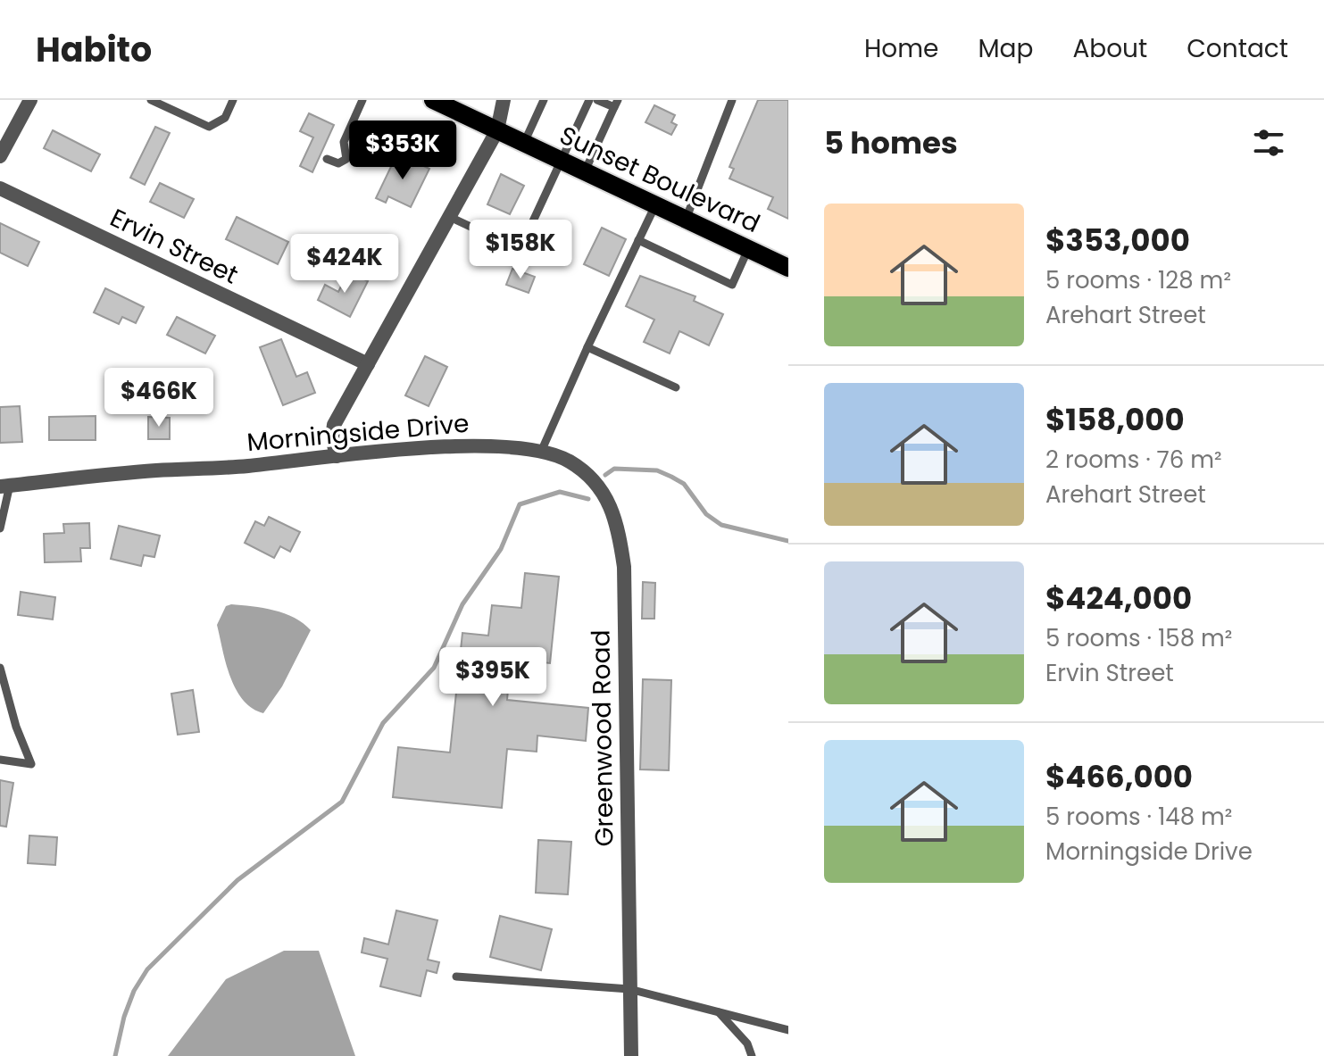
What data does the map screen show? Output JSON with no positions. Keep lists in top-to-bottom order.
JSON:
{
  "streets": {
    "main road": ["Sunset Boulevard"],
    "street": ["Ervin Street", "Morningside Drive", "Greenwood Road"]
  },
  "crossings": [
    ["Morningside Drive", "Greenwood Road"]
  ],
  "page": {
    "header": "Habito",
    "nav": [
      "Home",
      "Map",
      "About",
      "Contact"
    ],
    "heading": "5 homes",
    "price": [
      "$353K",
      "$158K",
      "$424K",
      "$466K",
      "$395K"
    ],
    "list": [
      {
        "name": "$353,000",
        "note": "5 rooms · 128 m² · Arehart Street"
      },
      {
        "name": "$158,000",
        "note": "2 rooms · 76 m² · Arehart Street"
      },
      {
        "name": "$424,000",
        "note": "5 rooms · 158 m² · Ervin Street"
      },
      {
        "name": "$466,000",
        "note": "5 rooms · 148 m² · Morningside Drive"
      }
    ]
  }
}
